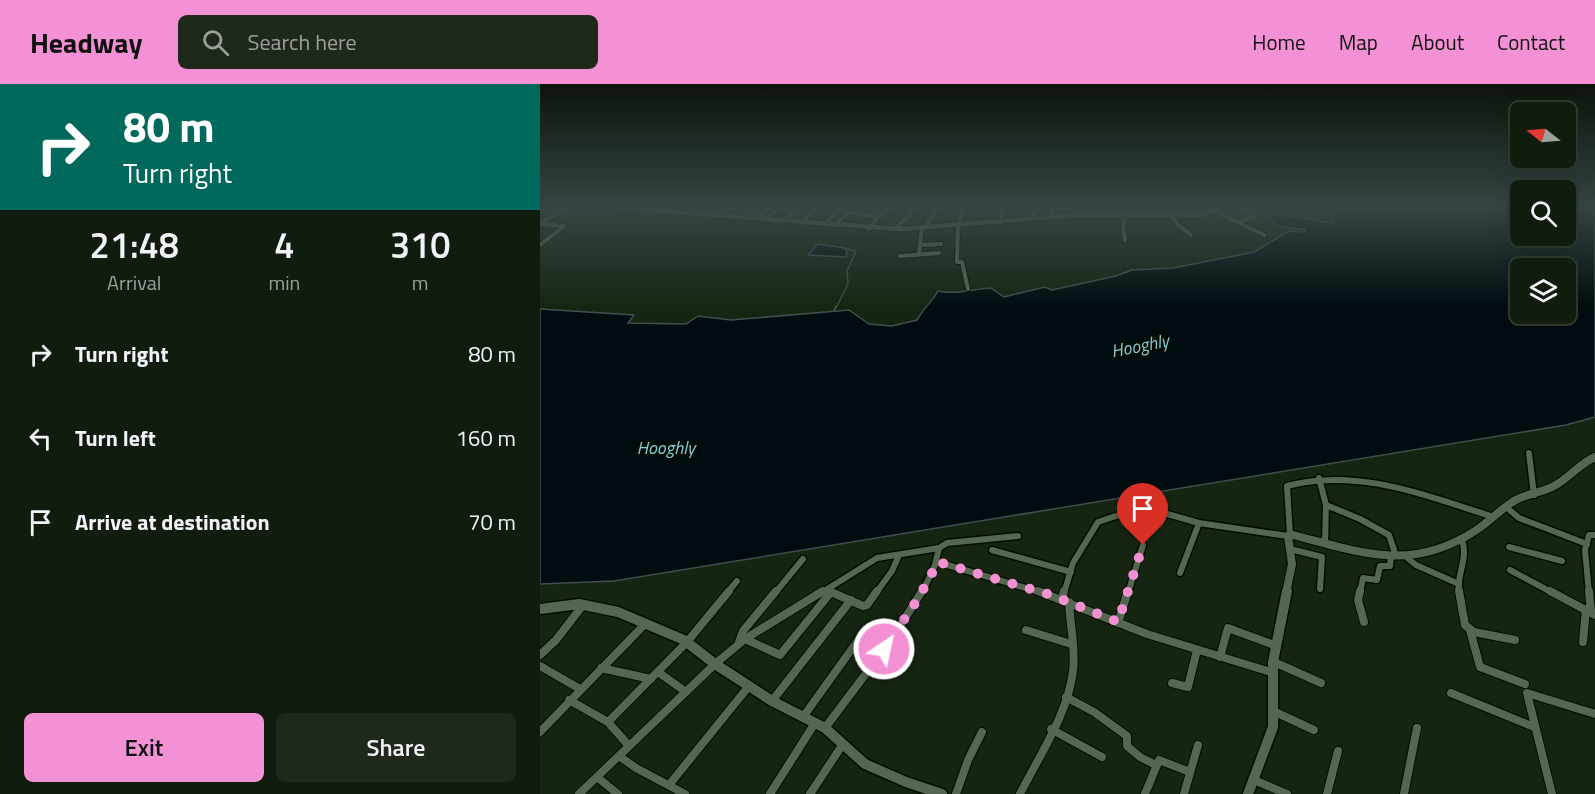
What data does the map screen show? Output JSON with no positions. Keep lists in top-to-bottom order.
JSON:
{
  "water": ["Hooghly"],
  "north": "left",
  "page": {
    "header": "Headway",
    "search": "Search here",
    "nav": [
      "Home",
      "Map",
      "About",
      "Contact"
    ],
    "turn": ["80 m", "Turn right"],
    "eta": [
      "21:48",
      "Arrival",
      "4",
      "min",
      "310",
      "m"
    ],
    "list": [
      {
        "name": "Turn right",
        "value": "80 m"
      },
      {
        "name": "Turn left",
        "value": "160 m"
      },
      {
        "name": "Arrive at destination",
        "value": "70 m"
      }
    ],
    "buttons": ["Exit", "Share"]
  }
}
